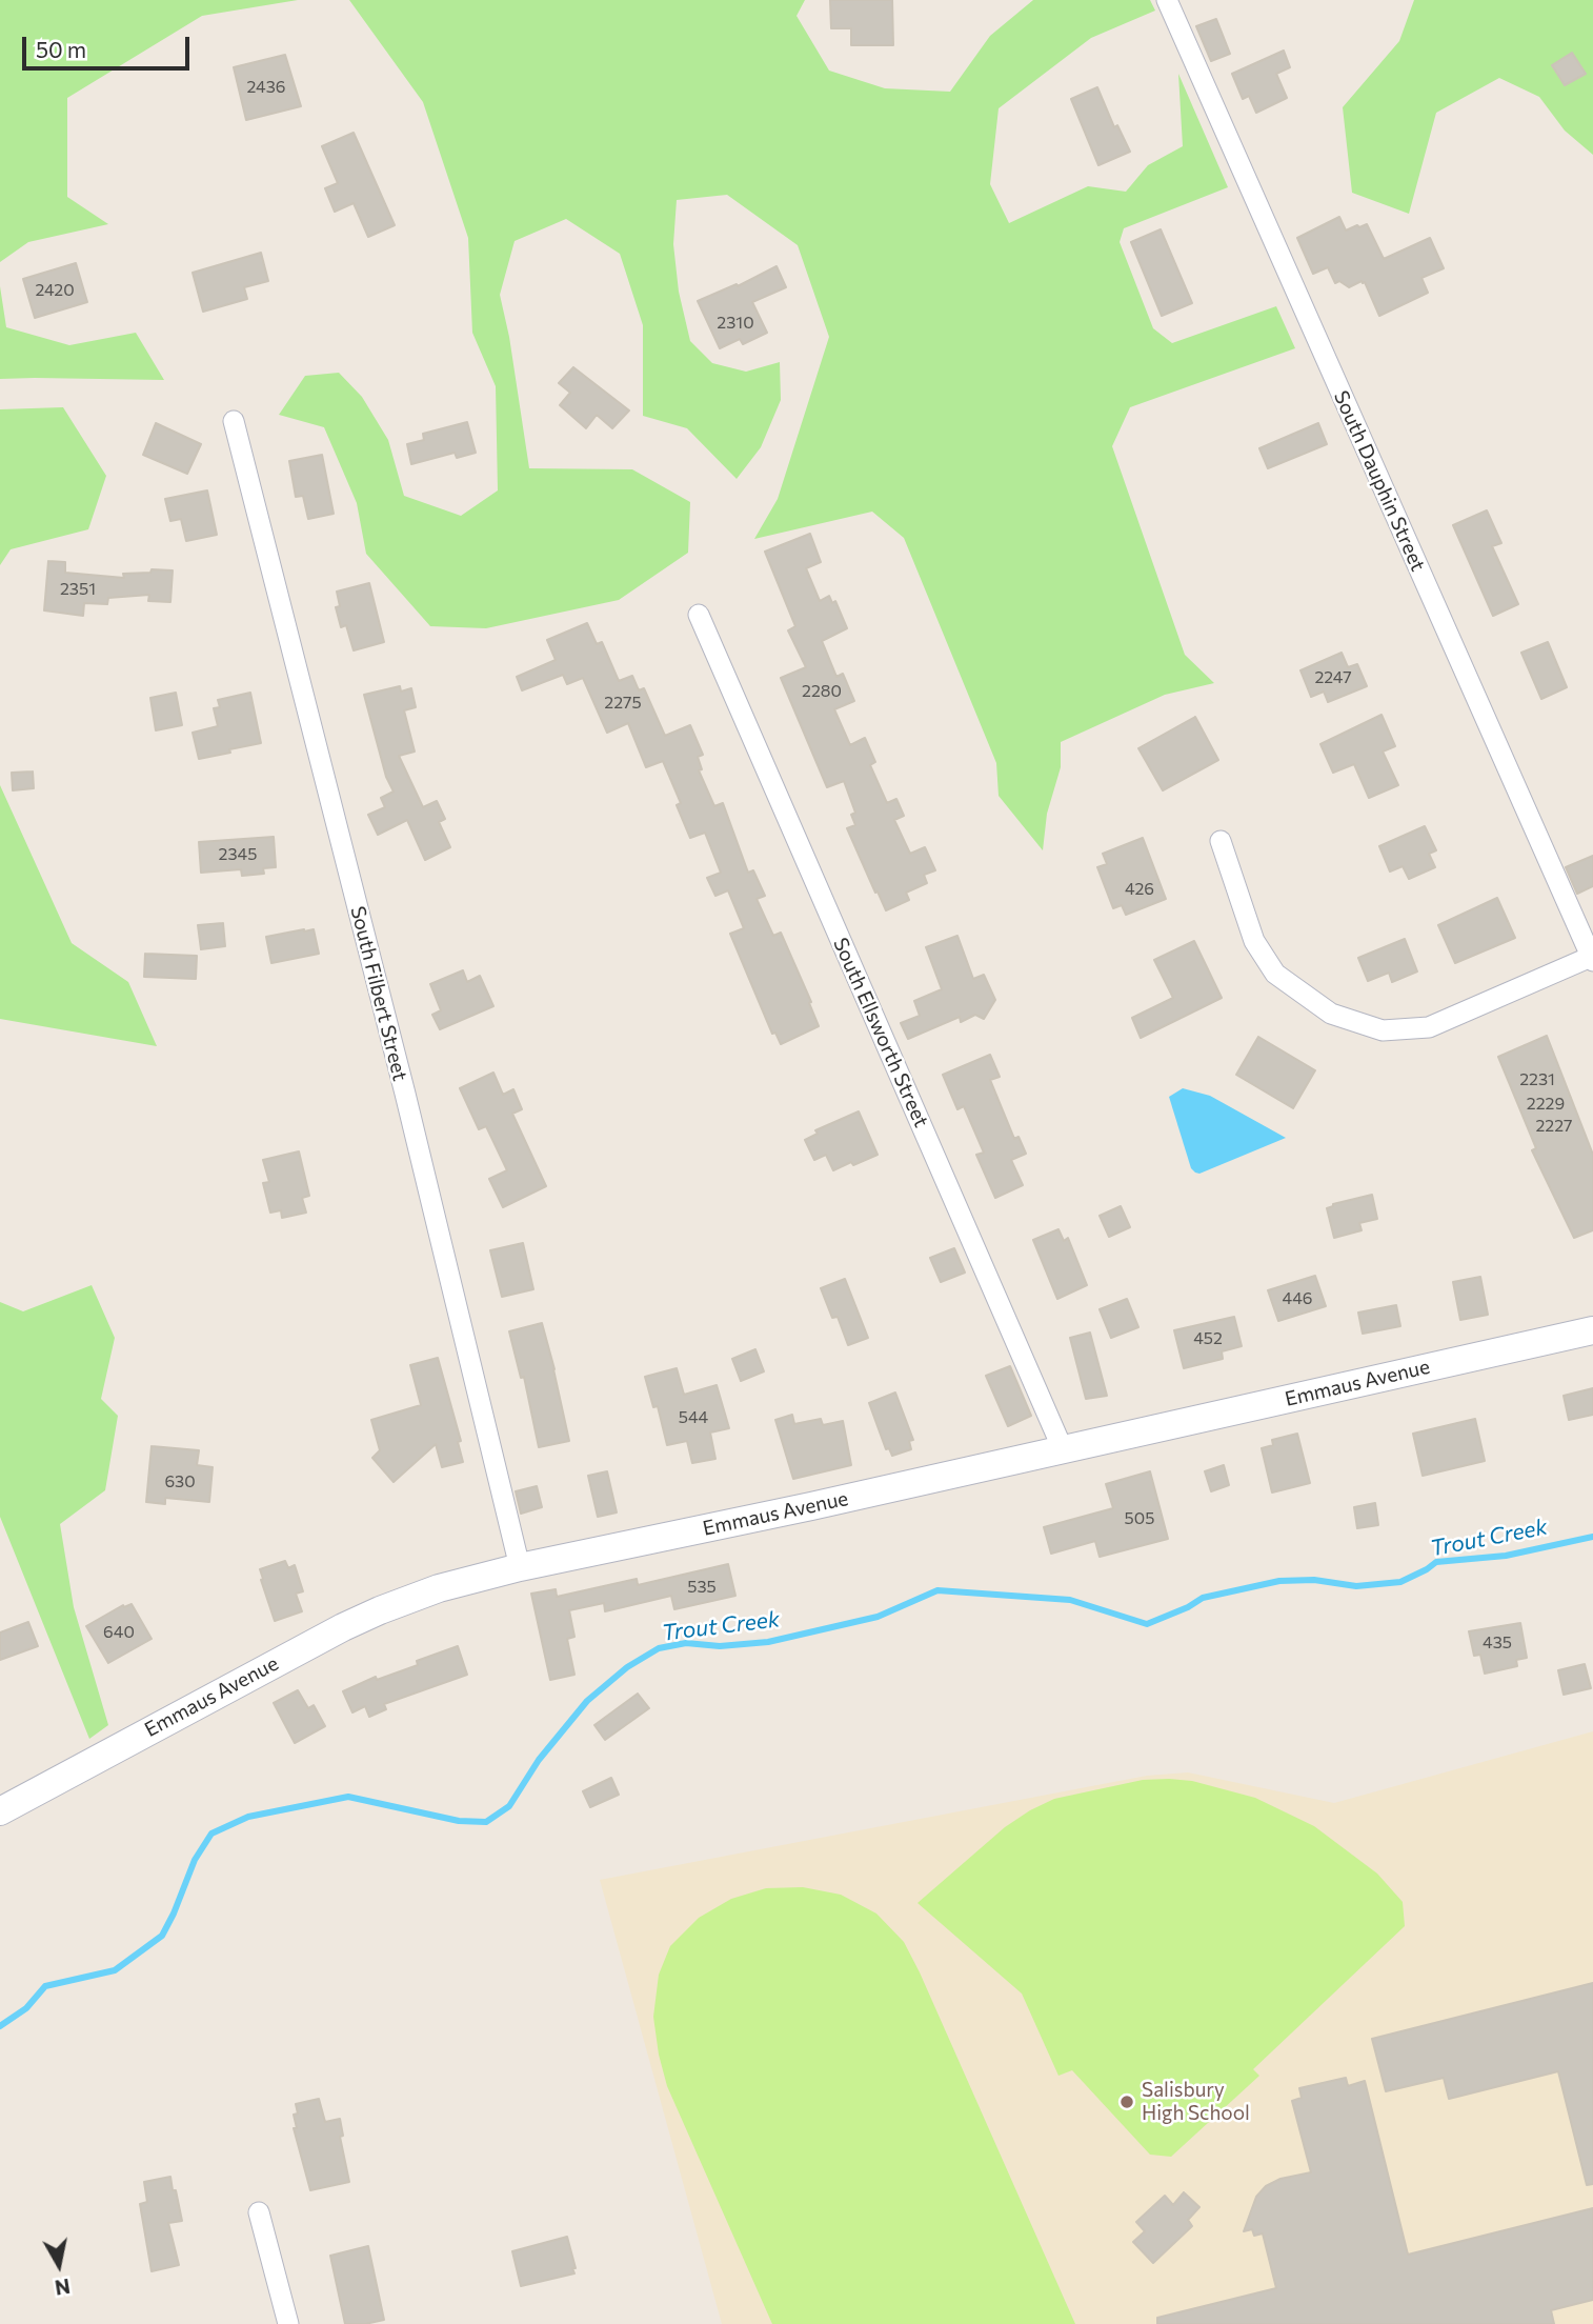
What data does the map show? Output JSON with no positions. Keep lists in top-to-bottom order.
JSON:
{
  "streets": {
    "main road": ["Emmaus Avenue"],
    "street": ["South Dauphin Street", "South Filbert Street", "South Ellsworth Street"]
  },
  "crossings": [
    ["South Filbert Street", "Emmaus Avenue"],
    ["South Ellsworth Street", "Emmaus Avenue"]
  ],
  "water": ["Trout Creek"],
  "places": ["Salisbury High School"],
  "house_numbers": [
    "2436",
    "2420",
    "2310",
    "2351",
    "2247",
    "2280",
    "2275",
    "2345",
    "426",
    "2231",
    "2229",
    "2227",
    "446",
    "452",
    "544",
    "630",
    "505",
    "535",
    "640",
    "435"
  ],
  "scale_bar": "50 m",
  "north": "bottom"
}
